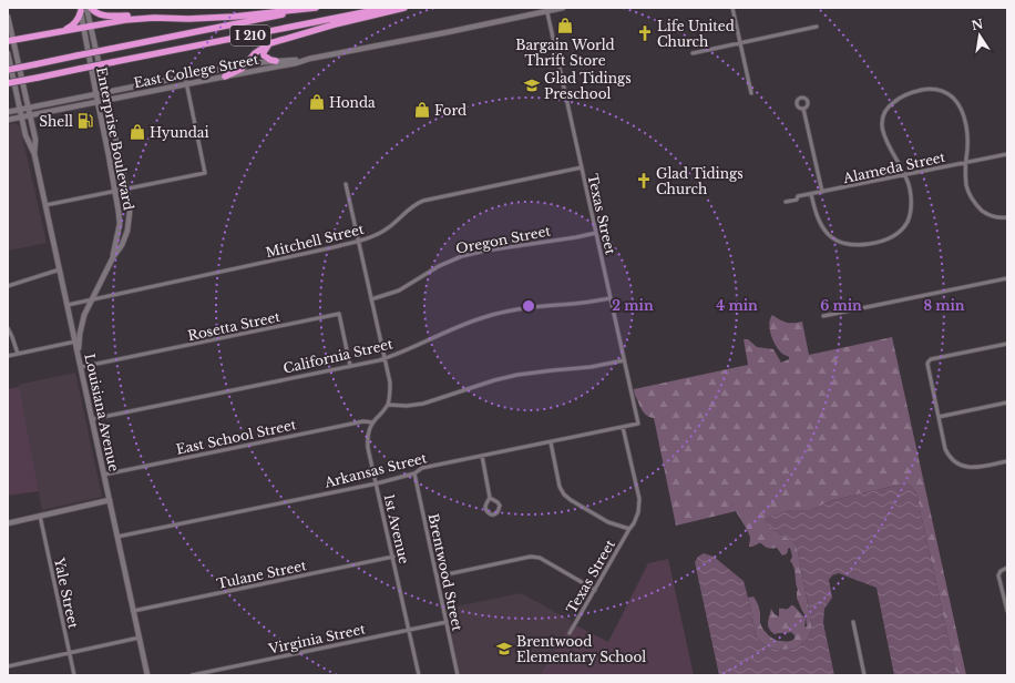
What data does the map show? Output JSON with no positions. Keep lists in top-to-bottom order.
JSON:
{
  "streets": {
    "highway": ["I 210"],
    "main road": ["East College Street", "Enterprise Boulevard", "Louisiana Avenue"],
    "street": [
      "Alameda Street",
      "Texas Street",
      "Oregon Street",
      "Mitchell Street",
      "Rosetta Street",
      "California Street",
      "East School Street",
      "Arkansas Street",
      "1st Avenue",
      "Brentwood Street",
      "Tulane Street",
      "Yale Street",
      "Virginia Street"
    ]
  },
  "crossings": [
    ["East College Street", "Enterprise Boulevard"],
    ["East College Street", "Texas Street"],
    ["East College Street", "Louisiana Avenue"],
    ["Texas Street", "Oregon Street"],
    ["Texas Street", "Mitchell Street"],
    ["Texas Street", "California Street"],
    ["Texas Street", "Arkansas Street"],
    ["Mitchell Street", "Louisiana Avenue"],
    ["Rosetta Street", "California Street"],
    ["Rosetta Street", "Louisiana Avenue"],
    ["California Street", "Louisiana Avenue"],
    ["Louisiana Avenue", "East School Street"],
    ["Louisiana Avenue", "Arkansas Street"],
    ["Louisiana Avenue", "Tulane Street"],
    ["East School Street", "1st Avenue"],
    ["Arkansas Street", "1st Avenue"],
    ["Arkansas Street", "Brentwood Street"],
    ["1st Avenue", "Tulane Street"],
    ["1st Avenue", "Virginia Street"],
    ["Brentwood Street", "Virginia Street"]
  ],
  "places": {
    "shop": [
      "Bargain World Thrift Store",
      "Honda",
      "Ford",
      "Hyundai"
    ],
    "church": ["Life United Church", "Glad Tidings Church"],
    "school or university": ["Glad Tidings Preschool", "Brentwood Elementary School"],
    "fuel station": ["Shell"]
  },
  "north": "top",
  "rings": [
    "2 min",
    "4 min",
    "6 min",
    "8 min"
  ]
}
